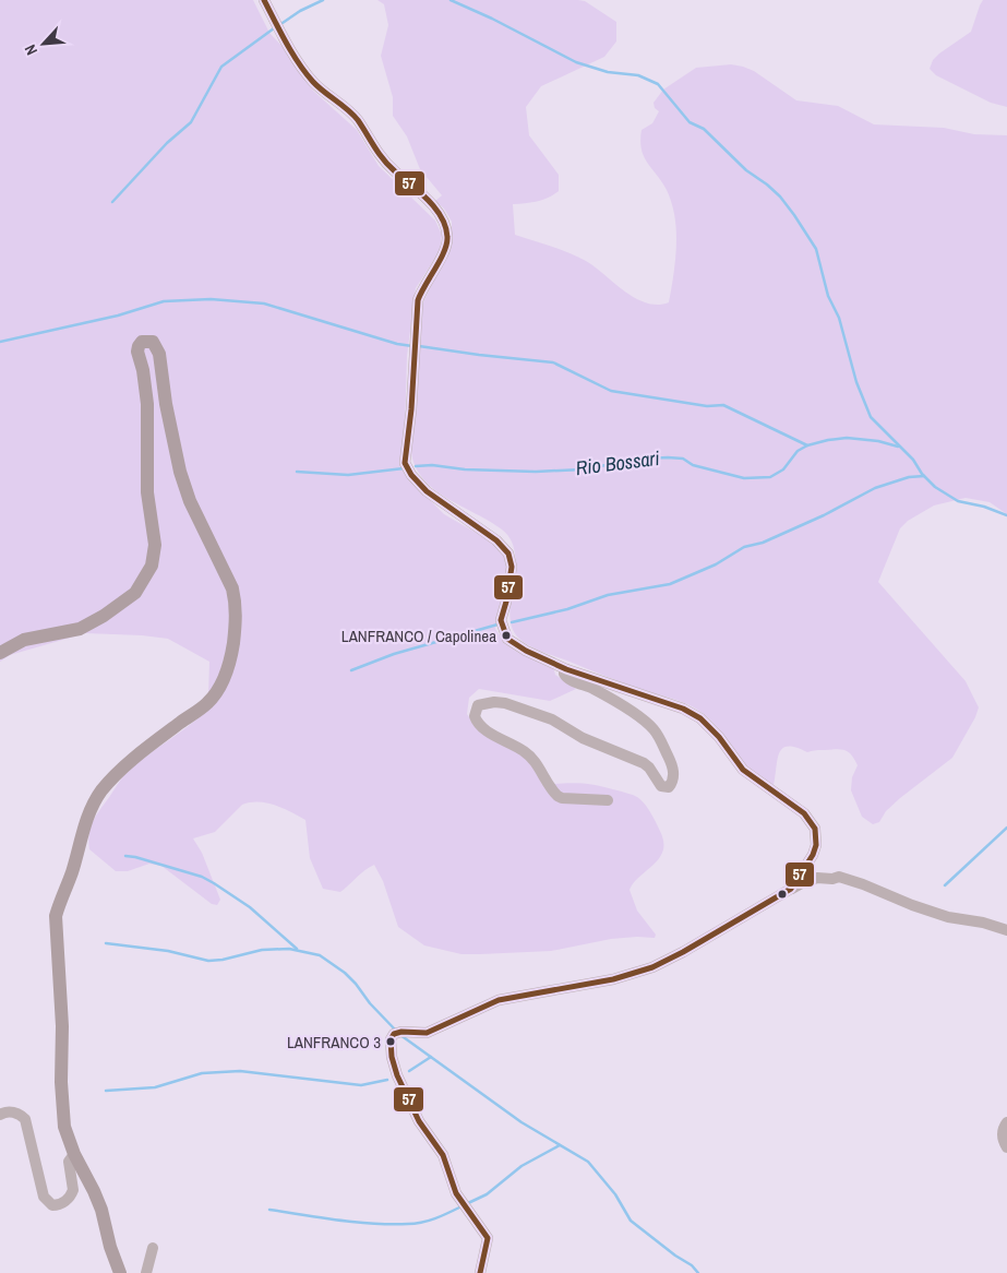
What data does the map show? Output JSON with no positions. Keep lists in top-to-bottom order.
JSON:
{
  "water": ["Rio Bossari"],
  "places": ["LANFRANCO / Capolinea", "LANFRANCO 3"],
  "lines": ["transit line 57"],
  "north": "bottom left"
}
